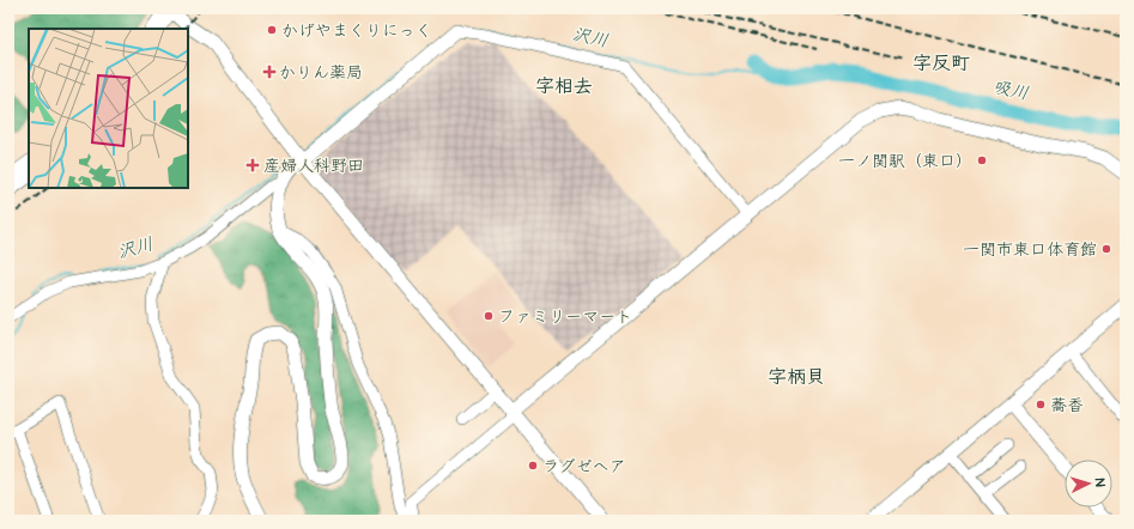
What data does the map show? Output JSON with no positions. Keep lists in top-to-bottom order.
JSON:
{
  "districts": ["字反町", "字相去", "字柄貝"],
  "water": ["沢川", "吸川"],
  "places": {
    "other": [
      "かげやまくりにっく",
      "一ノ関駅（東口）",
      "一関市東口体育館",
      "ファミリーマート",
      "蕎香",
      "ラグゼヘア"
    ],
    "health": ["かりん薬局", "産婦人科野田"]
  },
  "north": "right"
}
